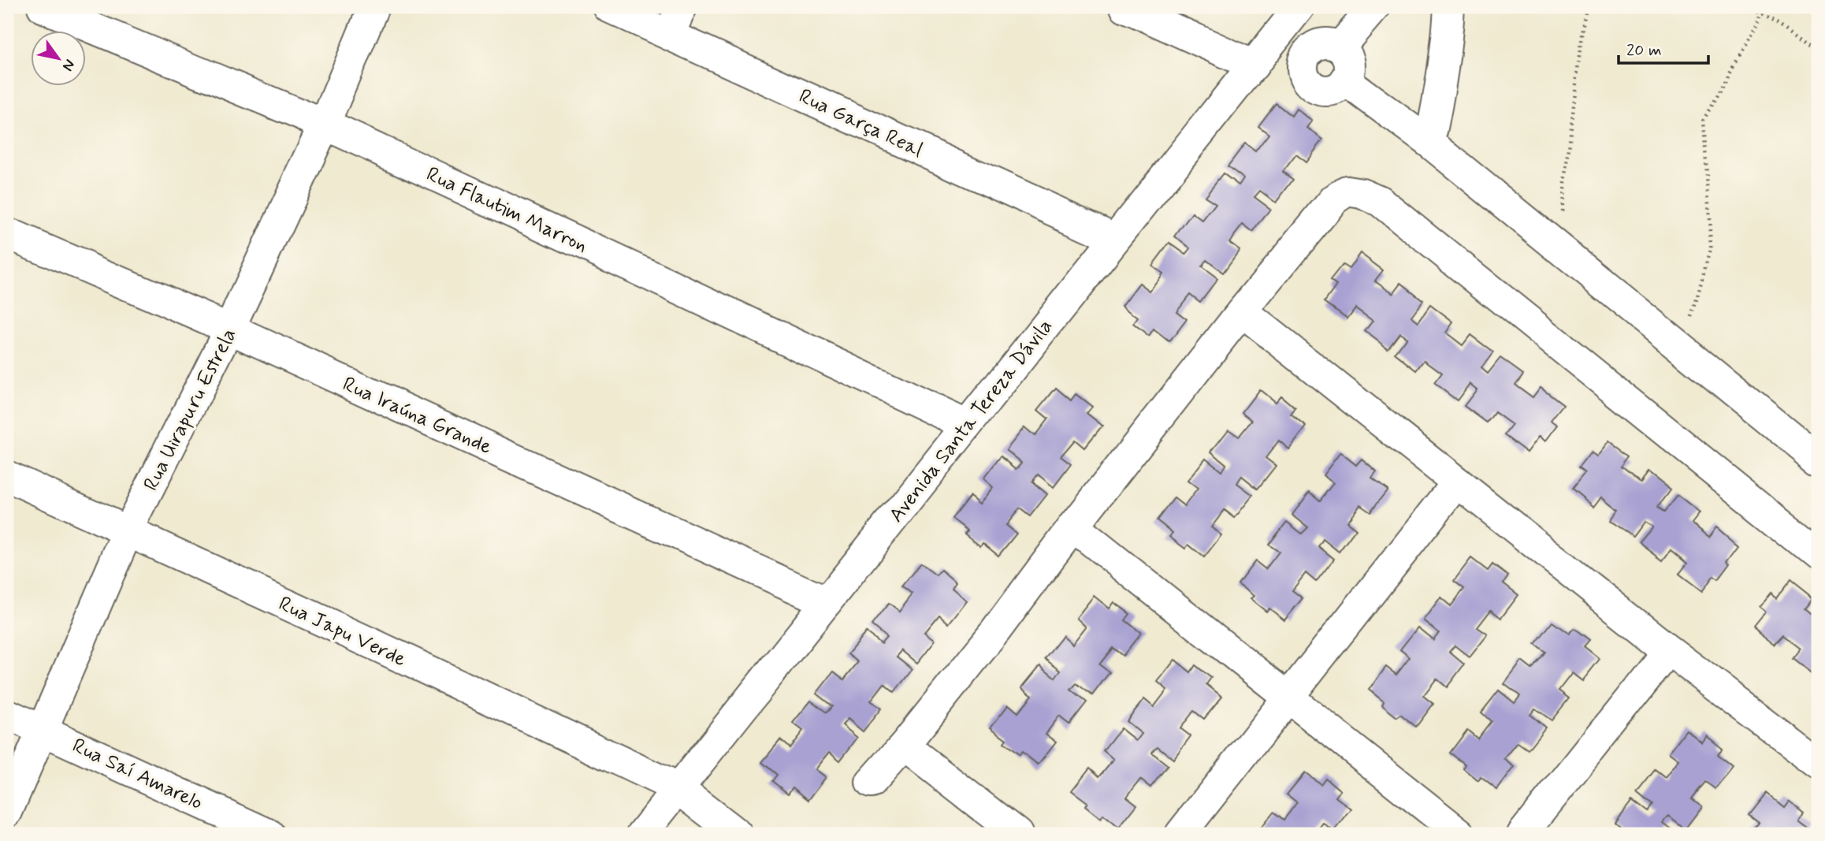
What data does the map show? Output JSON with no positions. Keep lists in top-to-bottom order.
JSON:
{
  "streets": {
    "street": [
      "Rua Garça Real",
      "Rua Flautim Marron",
      "Rua Uirapuru Estrela",
      "Rua Iraúna Grande",
      "Avenida Santa Tereza Dávila",
      "Rua Japu Verde",
      "Rua Saí Amarelo"
    ]
  },
  "crossings": [
    ["Rua Garça Real", "Avenida Santa Tereza Dávila"],
    ["Rua Flautim Marron", "Rua Uirapuru Estrela"],
    ["Rua Flautim Marron", "Avenida Santa Tereza Dávila"],
    ["Rua Uirapuru Estrela", "Rua Iraúna Grande"],
    ["Rua Uirapuru Estrela", "Rua Japu Verde"],
    ["Rua Uirapuru Estrela", "Rua Saí Amarelo"],
    ["Rua Iraúna Grande", "Avenida Santa Tereza Dávila"],
    ["Avenida Santa Tereza Dávila", "Rua Japu Verde"]
  ],
  "scale_bar": "20 m",
  "north": "bottom right"
}
